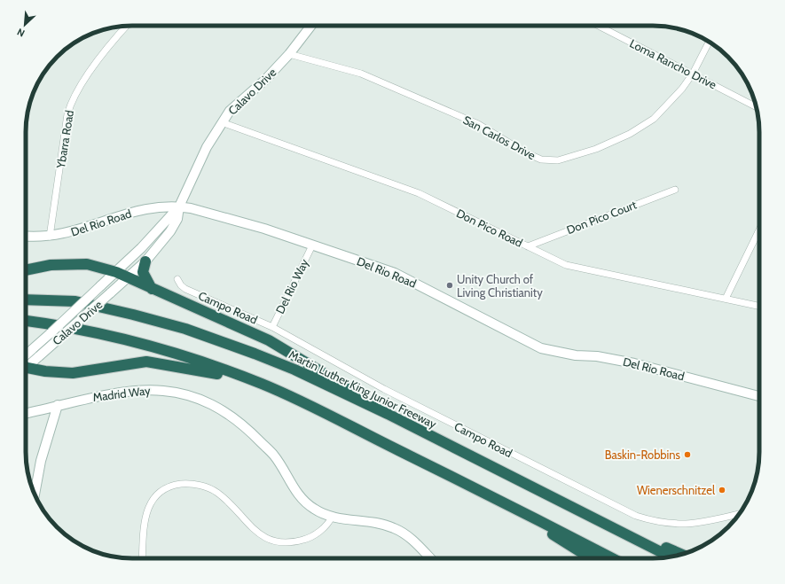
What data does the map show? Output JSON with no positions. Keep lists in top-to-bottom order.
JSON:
{
  "streets": {
    "highway": ["Martin Luther King Junior Freeway"],
    "street": [
      "Loma Rancho Drive",
      "Calavo Drive",
      "San Carlos Drive",
      "Ybarra Road",
      "Don Pico Court",
      "Del Rio Road",
      "Don Pico Road",
      "Del Rio Way",
      "Campo Road",
      "Madrid Way"
    ]
  },
  "crossings": [
    ["Loma Rancho Drive", "San Carlos Drive"],
    ["Calavo Drive", "San Carlos Drive"],
    ["Calavo Drive", "Del Rio Road"],
    ["Calavo Drive", "Don Pico Road"],
    ["Ybarra Road", "Del Rio Road"],
    ["Don Pico Court", "Don Pico Road"],
    ["Del Rio Road", "Del Rio Way"],
    ["Del Rio Way", "Campo Road"]
  ],
  "places": ["Unity Church of Living Christianity", "Baskin-Robbins", "Wienerschnitzel"],
  "north": "bottom left"
}
